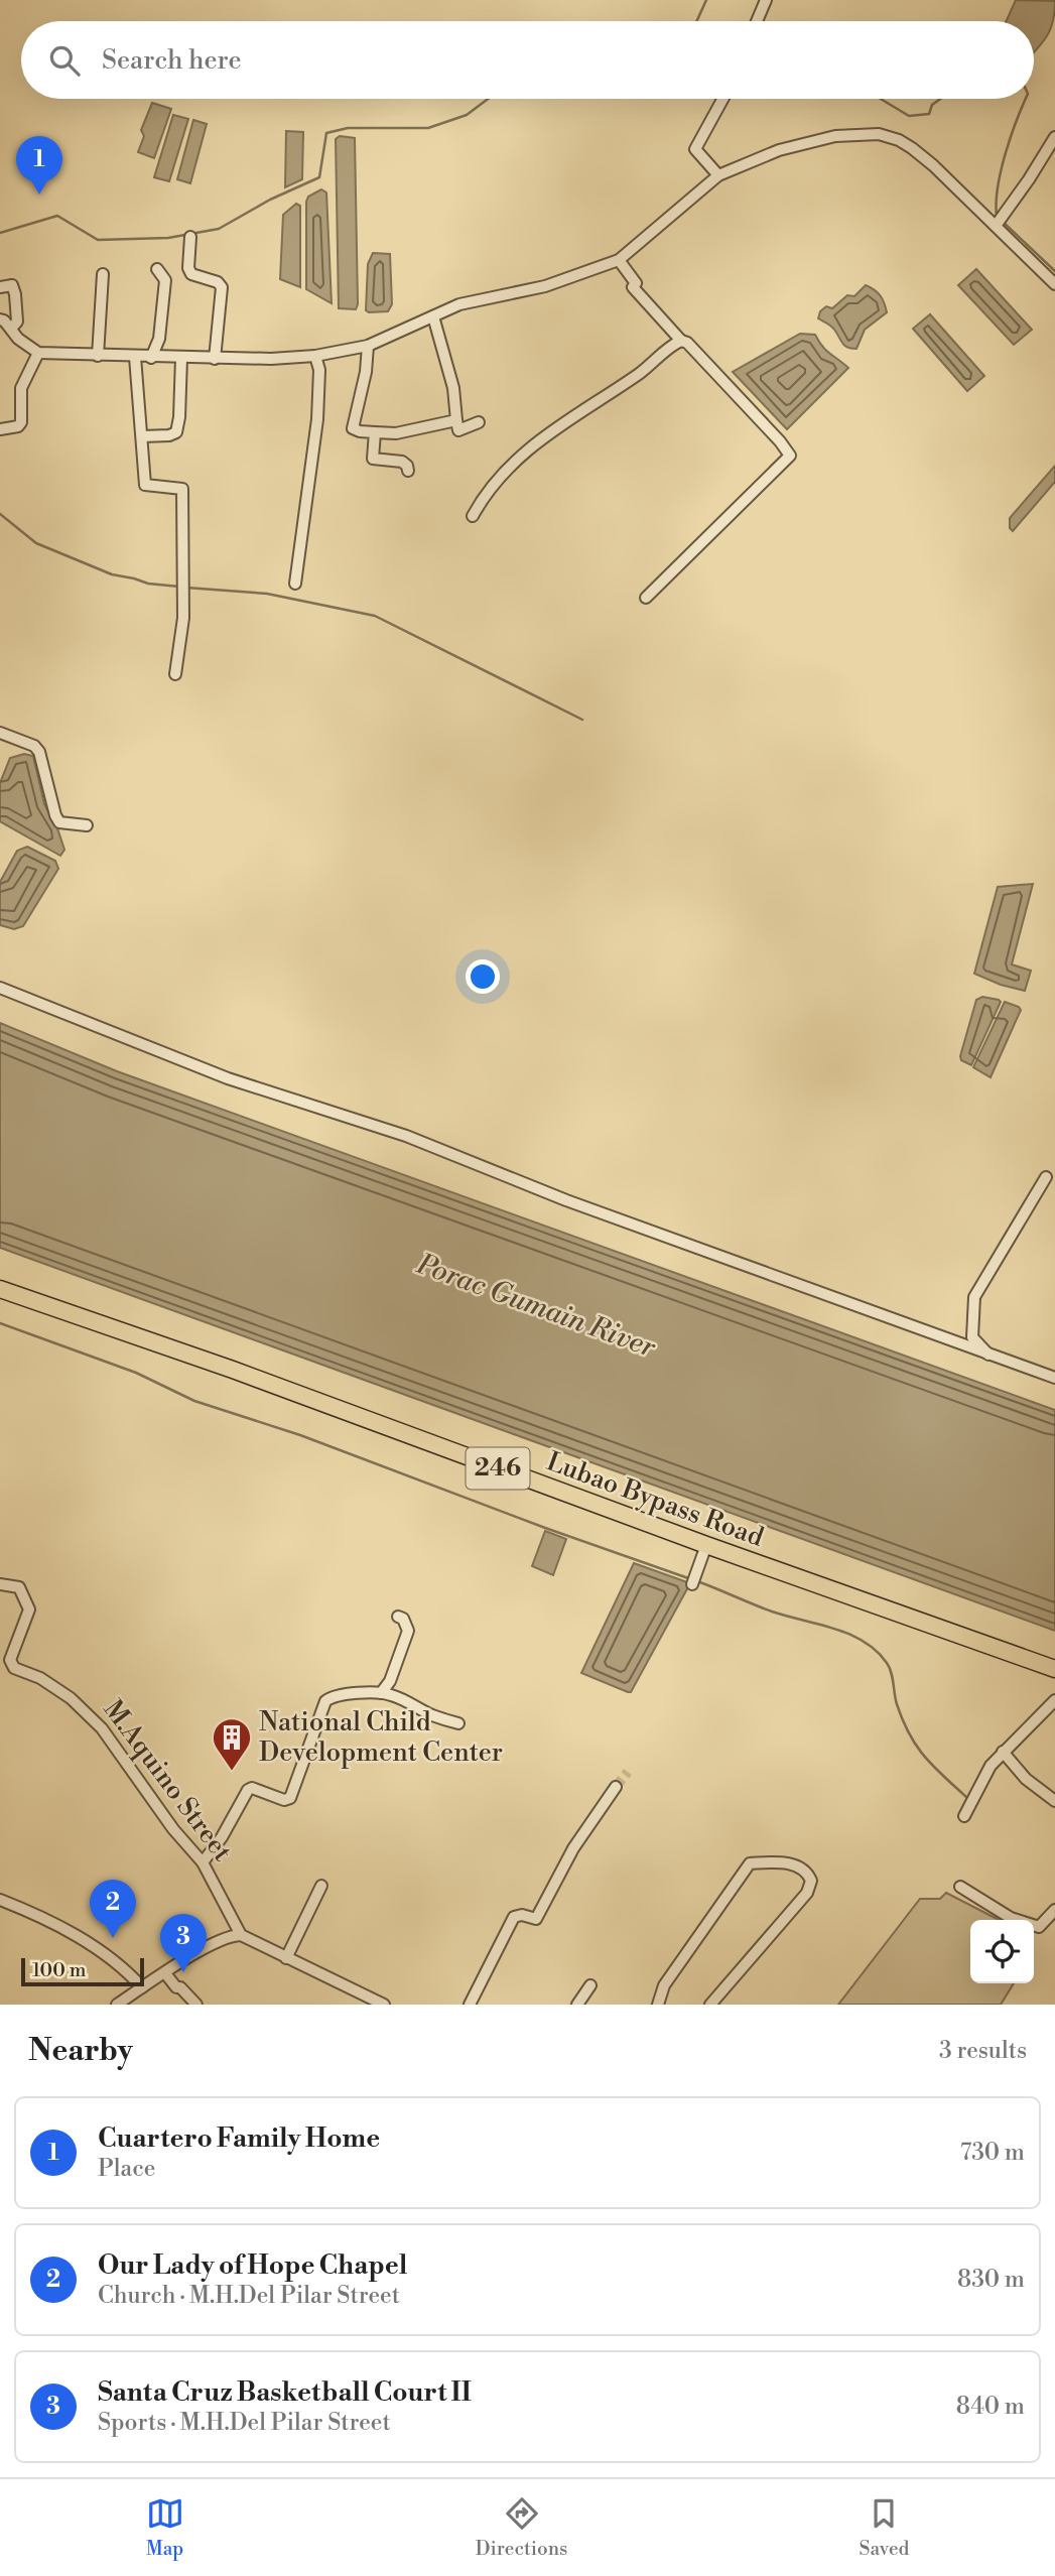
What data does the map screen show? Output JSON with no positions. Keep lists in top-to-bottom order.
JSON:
{
  "streets": {
    "highway": ["246", "Lubao Bypass Road"],
    "street": ["M.Aquino Street"]
  },
  "water": ["Porac Gumain River"],
  "places": {
    "building": ["National Child Development Center"]
  },
  "scale_bar": "100 m",
  "page": {
    "search": "Search here",
    "pins": ["1", "2", "3"],
    "scale": "100 m",
    "heading": ["Nearby", "3 results"],
    "list": [
      {
        "mark": "1",
        "name": "Cuartero Family Home",
        "note": "Place",
        "value": "730 m"
      },
      {
        "mark": "2",
        "name": "Our Lady of Hope Chapel",
        "note": "Church · M.H.Del Pilar Street",
        "value": "830 m"
      },
      {
        "mark": "3",
        "name": "Santa Cruz Basketball Court II",
        "note": "Sports · M.H.Del Pilar Street",
        "value": "840 m"
      }
    ],
    "nav": ["Map", "Directions", "Saved"]
  }
}
